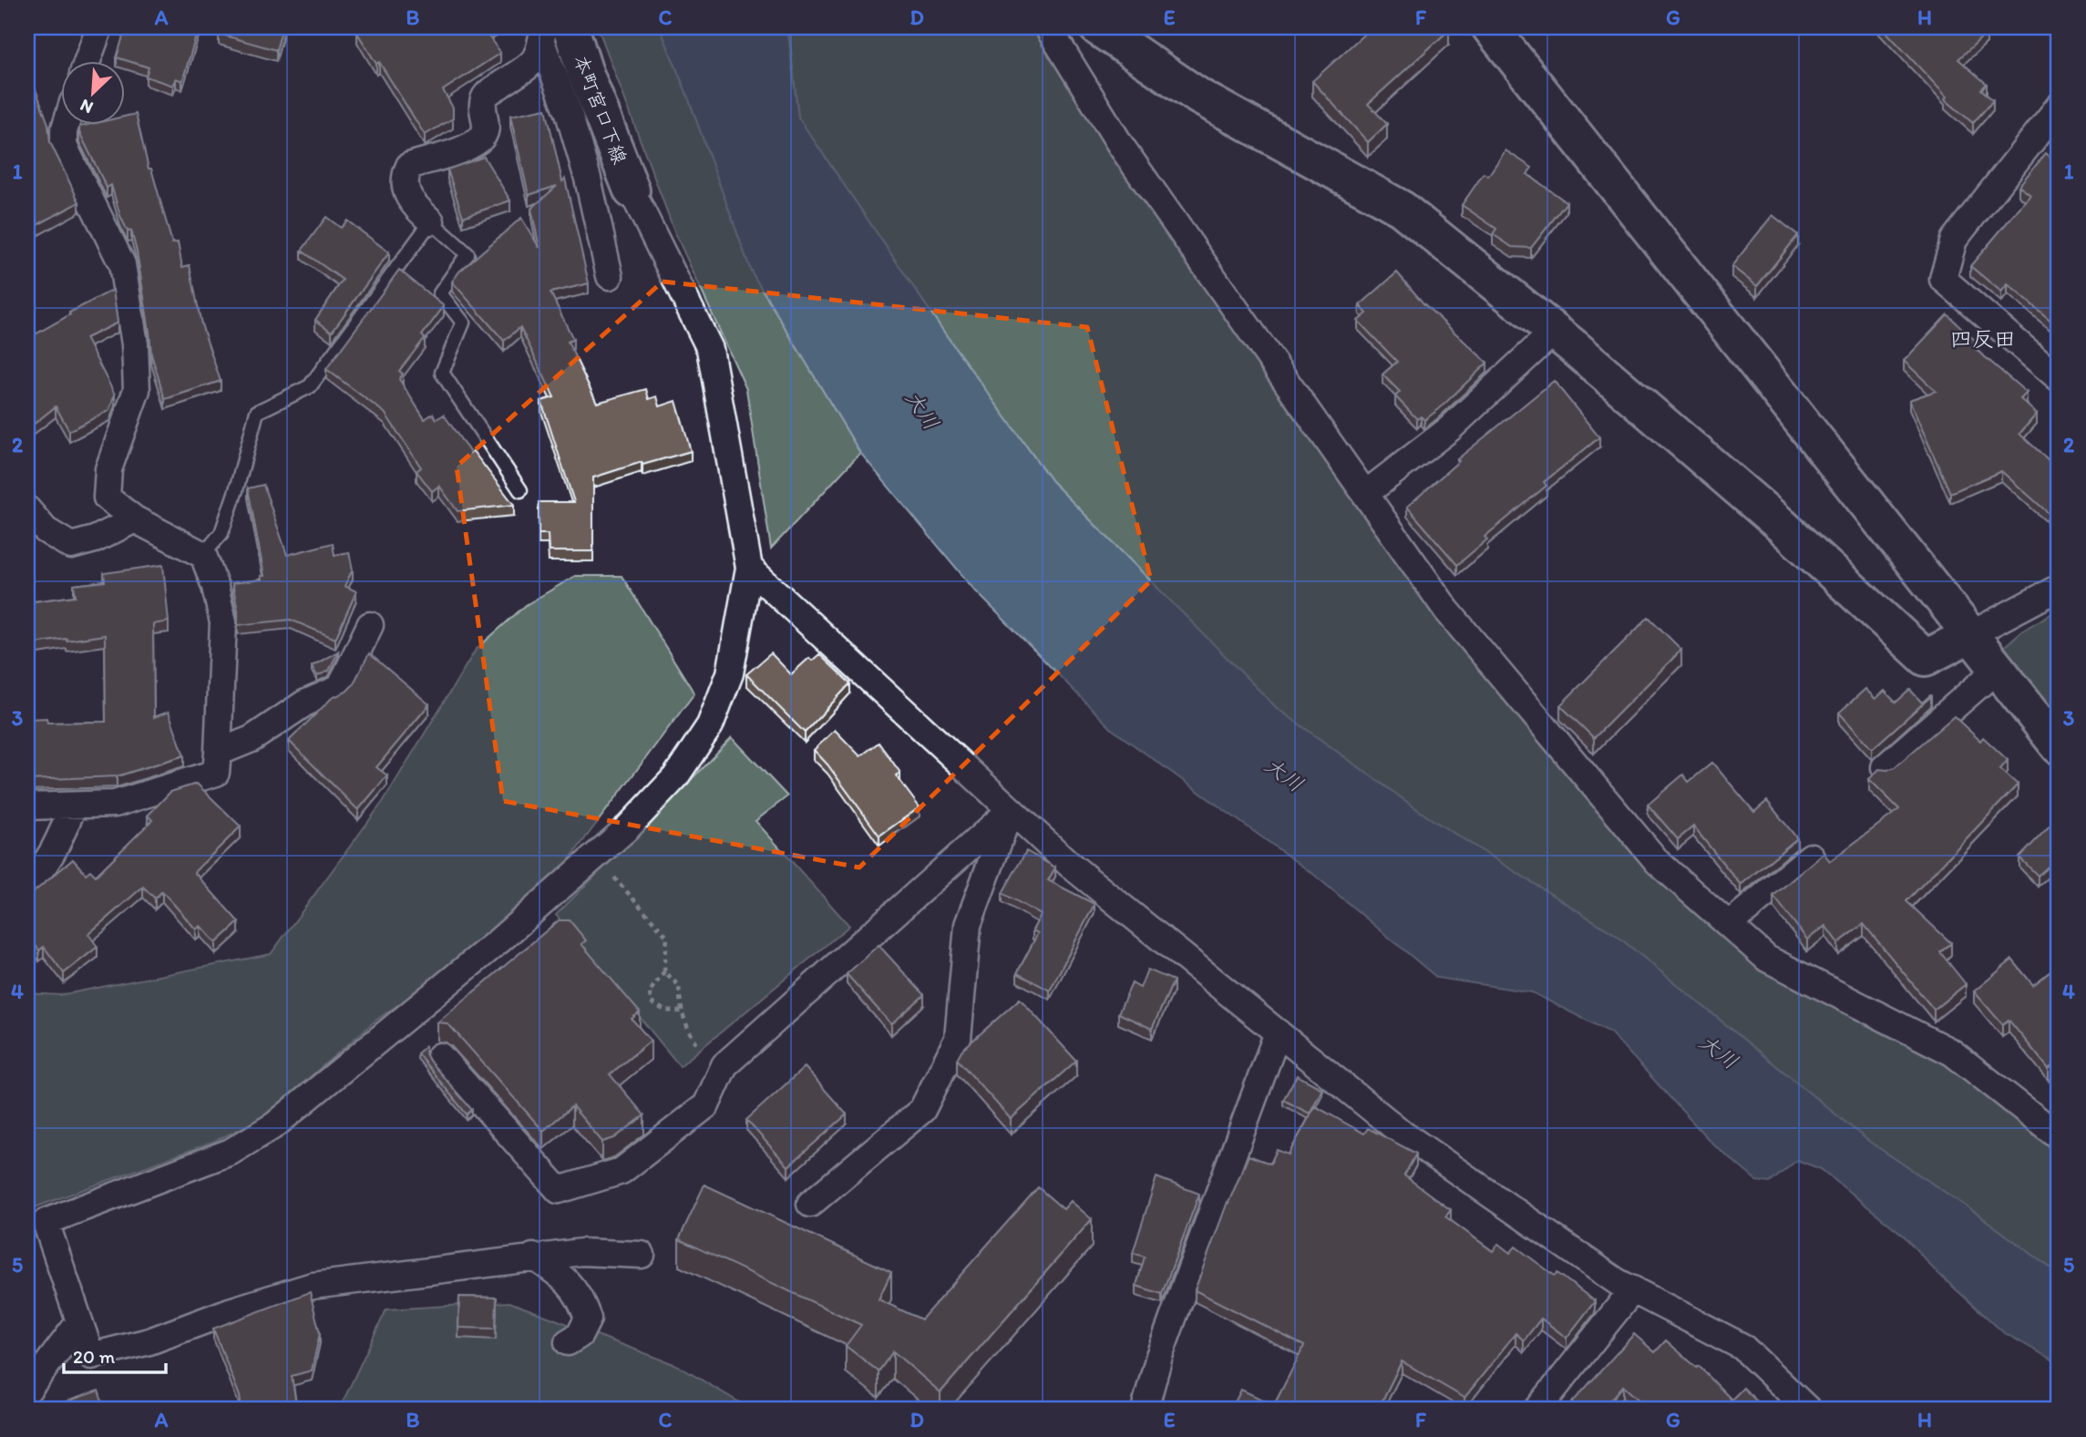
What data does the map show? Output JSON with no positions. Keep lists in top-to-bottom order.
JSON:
{
  "streets": {
    "street": ["本町宮口下線"]
  },
  "districts": ["四反田"],
  "water": ["大川"],
  "scale_bar": "20 m",
  "north": "bottom left",
  "grid": {
    "columns": [
      "A",
      "B",
      "C",
      "D",
      "E",
      "F",
      "G",
      "H"
    ],
    "rows": [
      "1",
      "2",
      "3",
      "4",
      "5"
    ]
  }
}
